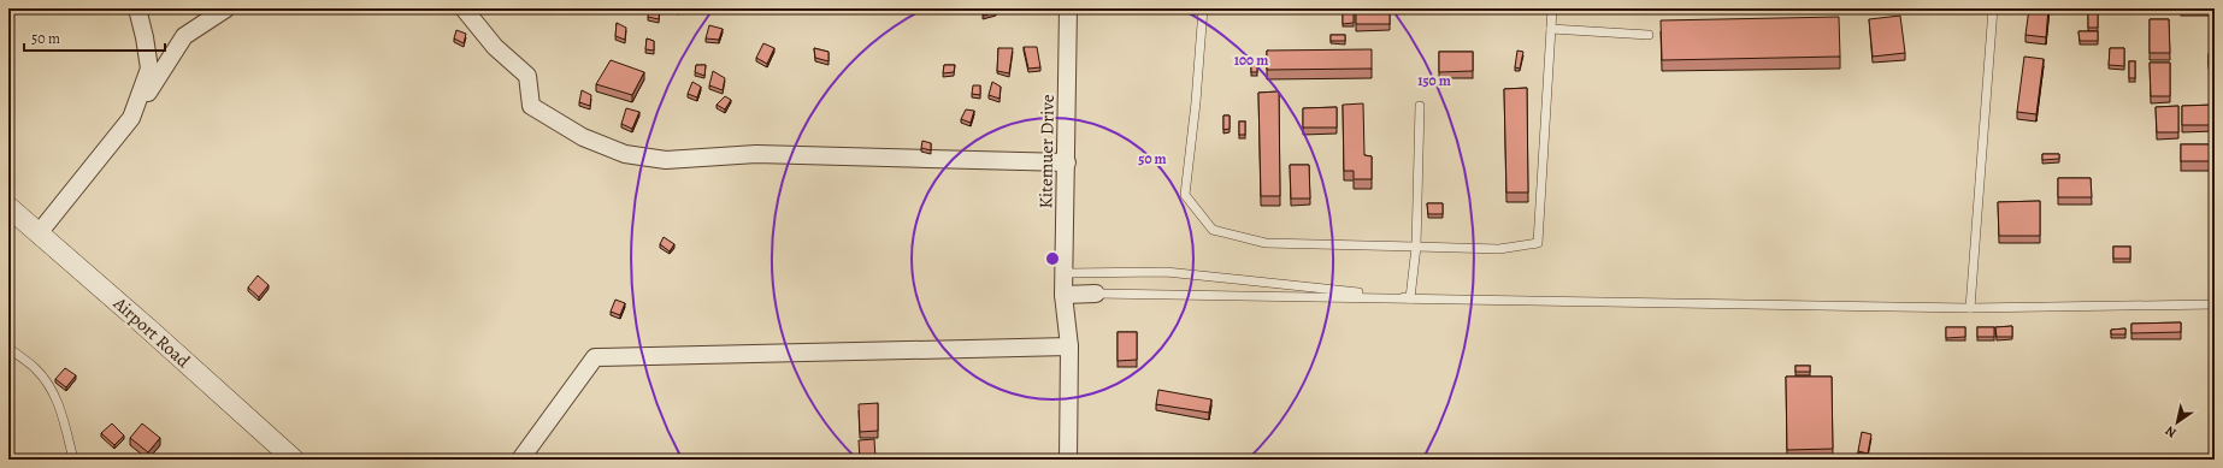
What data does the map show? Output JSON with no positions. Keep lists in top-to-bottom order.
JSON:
{
  "streets": {
    "street": ["Kitemuer Drive", "Airport Road"]
  },
  "scale_bar": "50 m",
  "north": "bottom left",
  "rings": ["100 m", "150 m", "50 m"]
}
